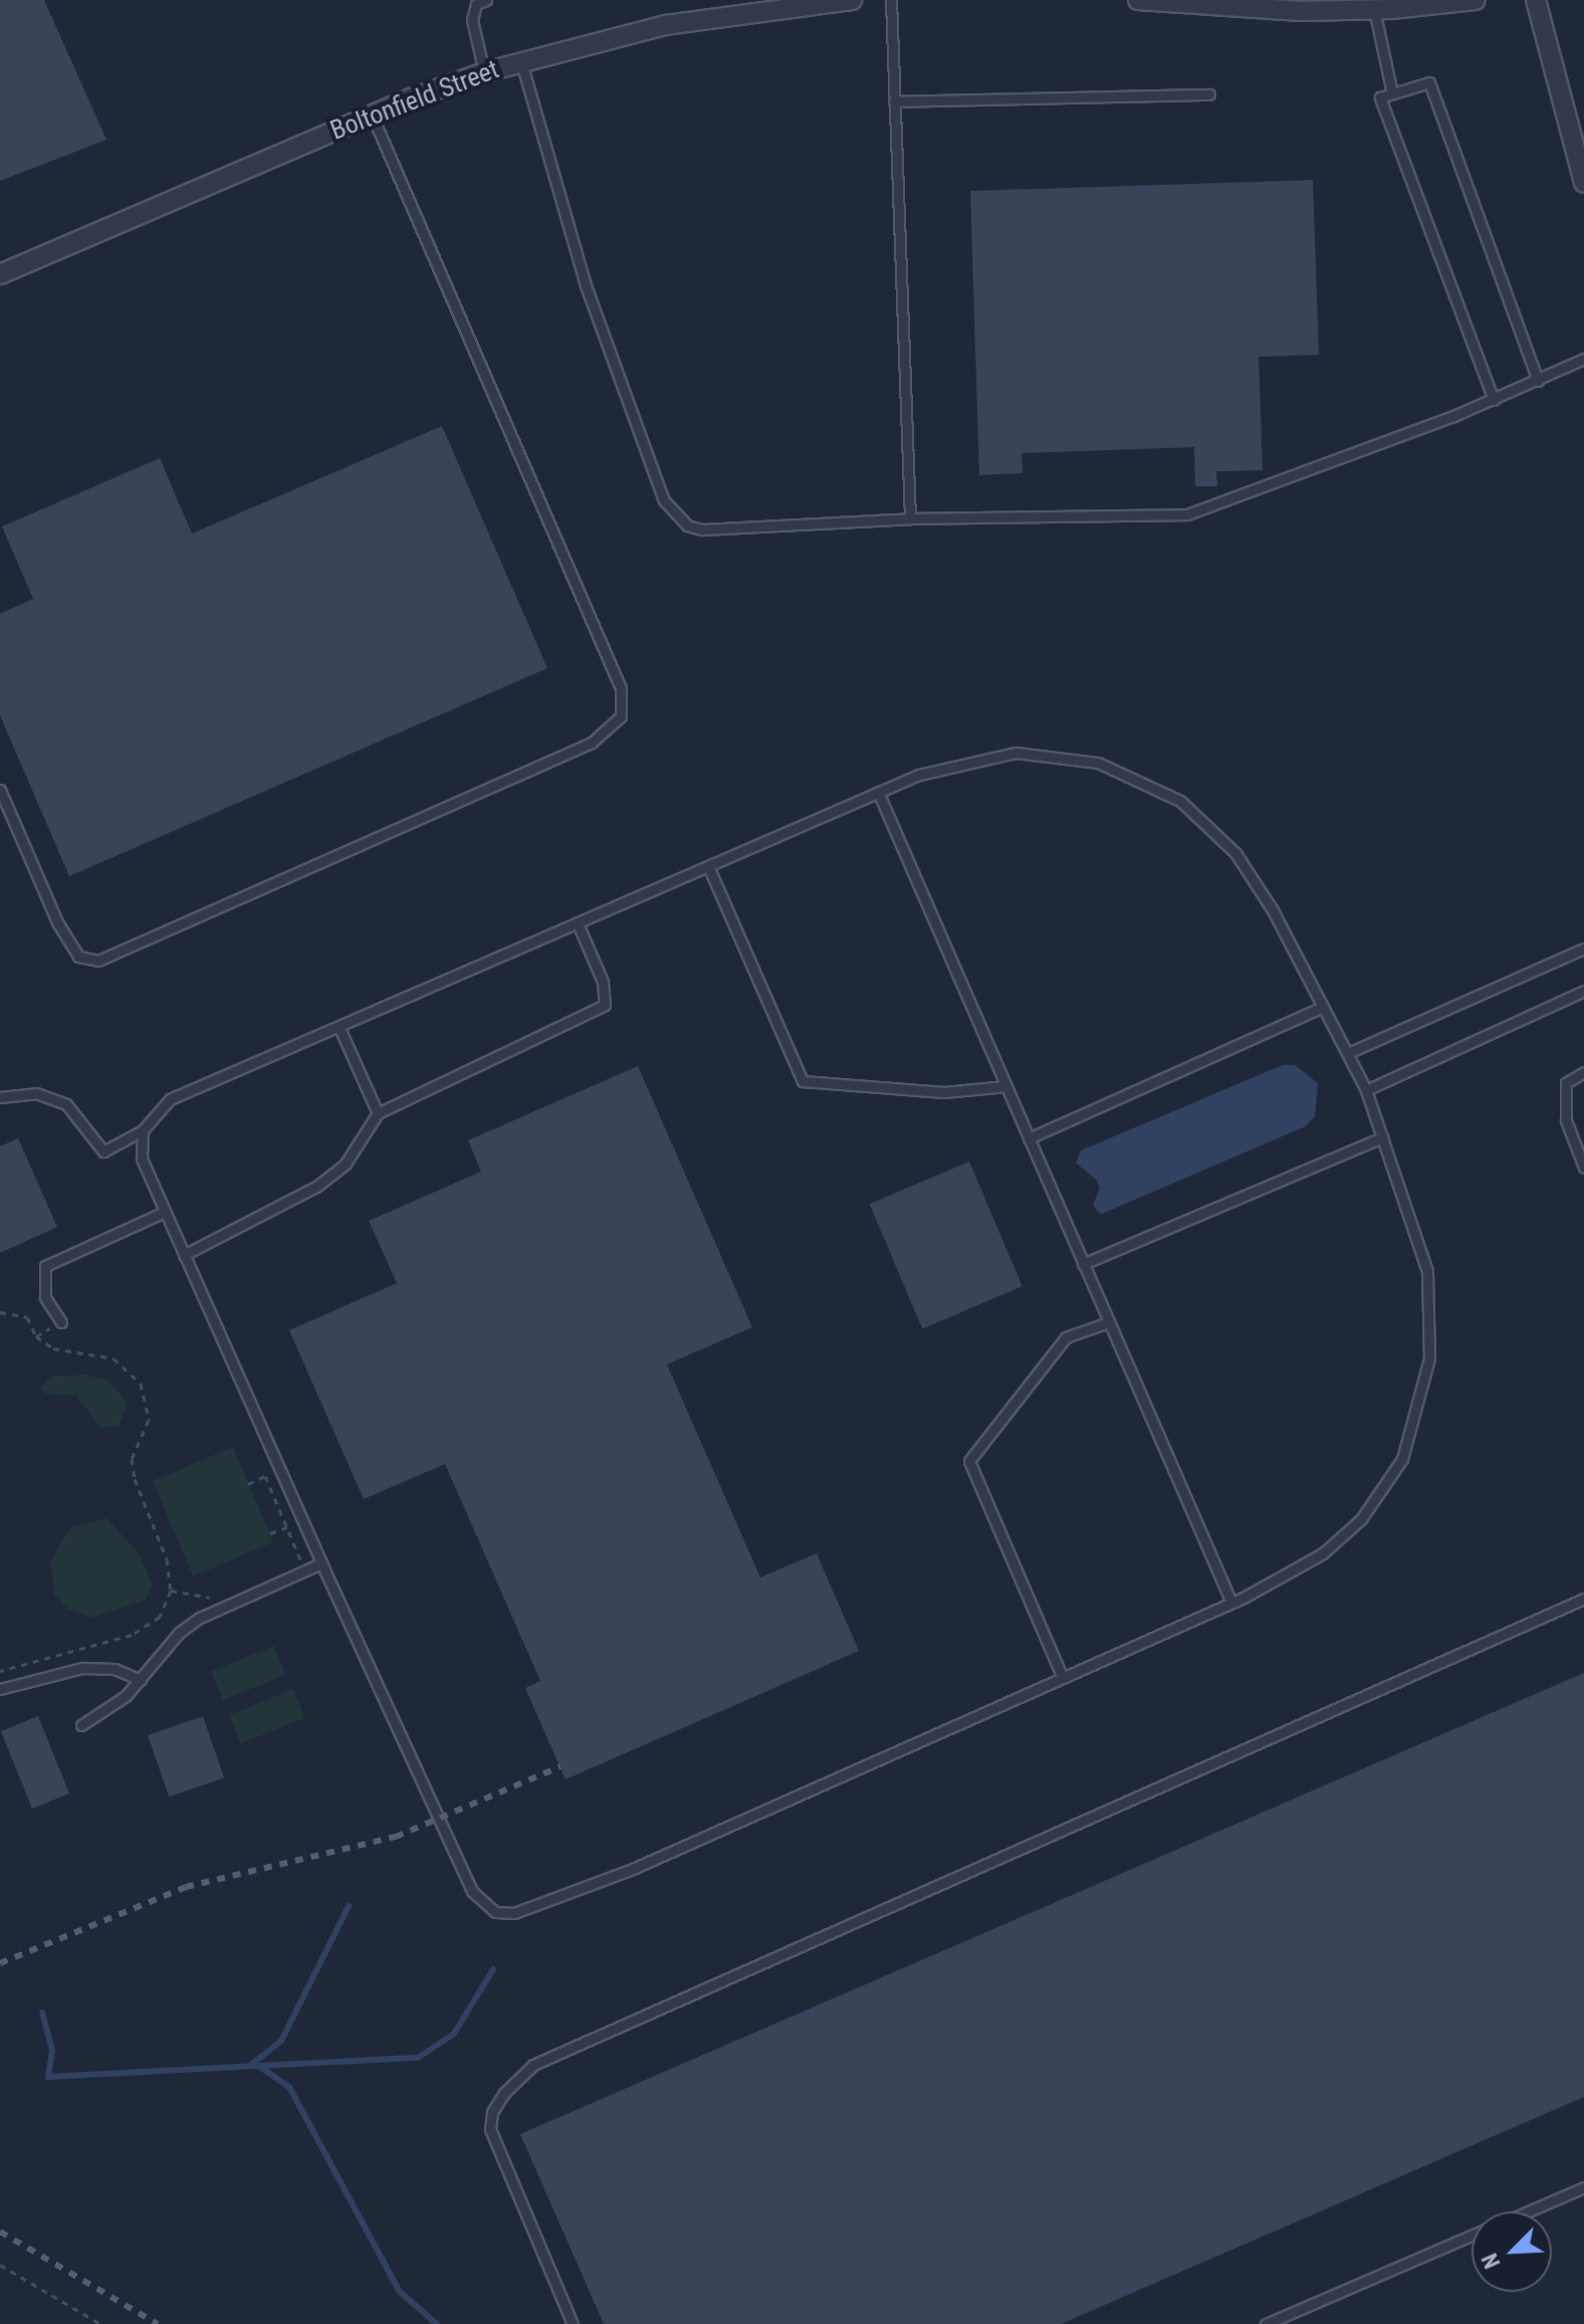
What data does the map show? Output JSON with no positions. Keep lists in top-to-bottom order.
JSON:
{
  "streets": {
    "street": ["Boltonfield Street"]
  },
  "north": "bottom left"
}
